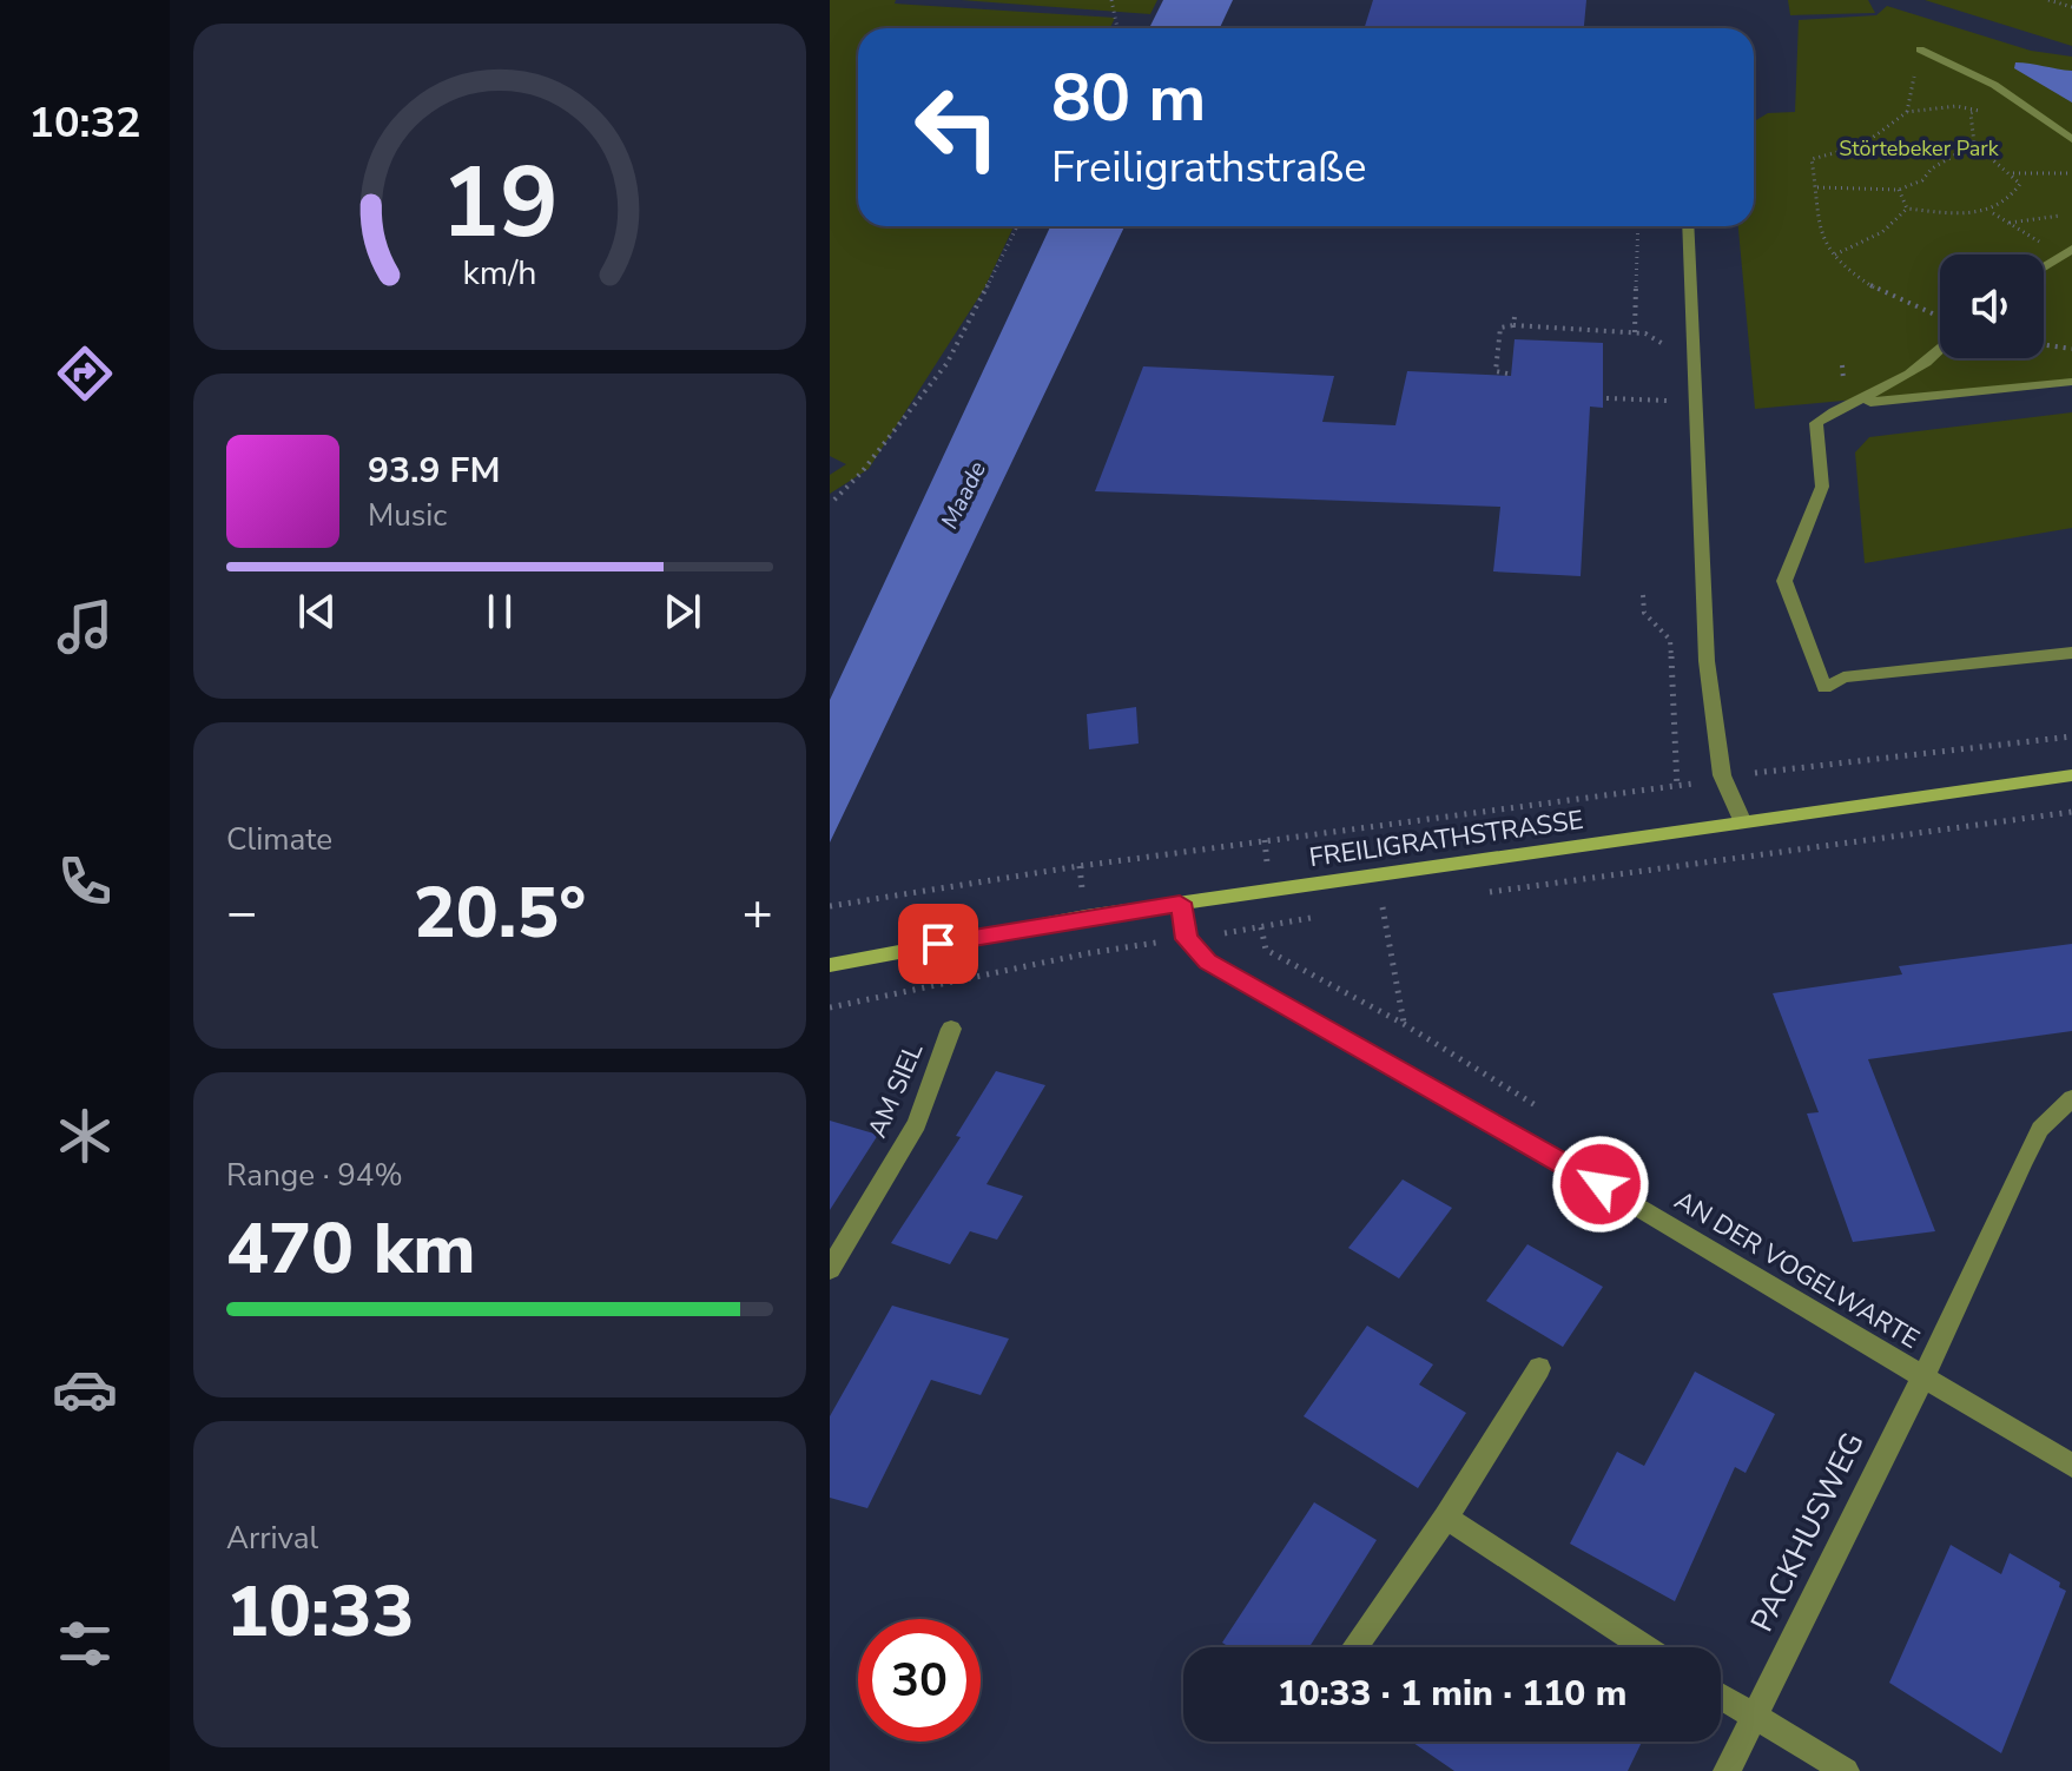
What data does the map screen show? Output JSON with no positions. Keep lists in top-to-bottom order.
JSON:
{
  "streets": {
    "main road": ["FREILIGRATHSTRASSE"],
    "street": ["AM SIEL", "AN DER VOGELWARTE", "PACKHUSWEG"]
  },
  "crossings": [
    ["FREILIGRATHSTRASSE", "AN DER VOGELWARTE"],
    ["AN DER VOGELWARTE", "PACKHUSWEG"]
  ],
  "water": ["Maade"],
  "parks": ["Störtebeker Park"],
  "page": {
    "tabs": "10:32",
    "turn": ["80 m", "Freiligrathstraße"],
    "song": ["93.9 FM", "Music"],
    "tile": [
      "Climate",
      ["Range · 94%", "470 km"],
      ["Arrival", "10:33"]
    ],
    "heat": ["−", "20.5°", "+"],
    "limit": "30",
    "trip": "10:33 · 1 min · 110 m",
    "gauge": ["19", "km/h"]
  }
}
